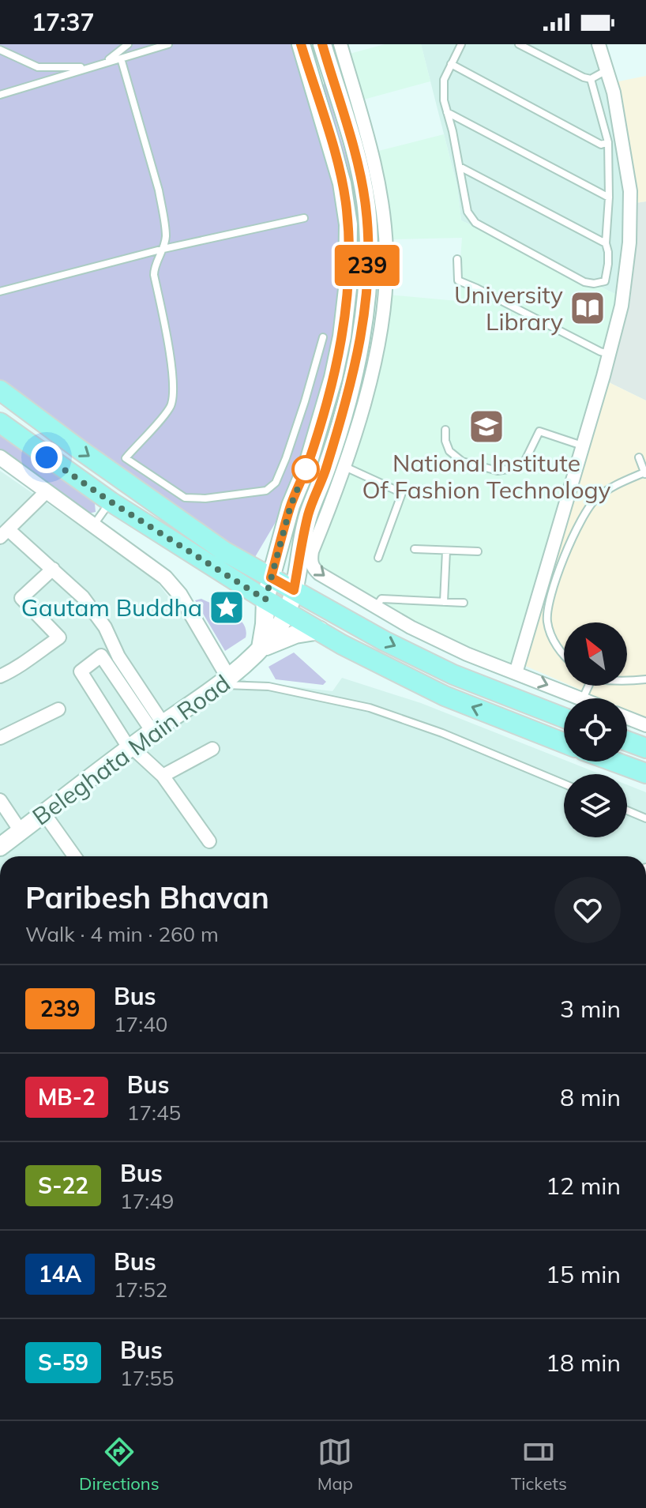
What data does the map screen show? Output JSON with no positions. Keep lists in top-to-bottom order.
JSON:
{
  "streets": {
    "main road": ["Beleghata Main Road"]
  },
  "places": {
    "library": ["University Library"],
    "school or university": ["National Institute Of Fashion Technology"],
    "place": ["Gautam Buddha"]
  },
  "lines": ["bus line 239"],
  "north": "top left",
  "page": {
    "status": "17:37",
    "on_map": "239",
    "heading": ["Paribesh Bhavan", "Walk · 4 min · 260 m"],
    "list": [
      {
        "mark": "239",
        "name": "Bus",
        "note": "17:40",
        "value": "3 min"
      },
      {
        "mark": "MB-2",
        "name": "Bus",
        "note": "17:45",
        "value": "8 min"
      },
      {
        "mark": "S-22",
        "name": "Bus",
        "note": "17:49",
        "value": "12 min"
      },
      {
        "mark": "14A",
        "name": "Bus",
        "note": "17:52",
        "value": "15 min"
      },
      {
        "mark": "S-59",
        "name": "Bus",
        "note": "17:55",
        "value": "18 min"
      }
    ],
    "tabs": ["Directions", "Map", "Tickets"]
  }
}
